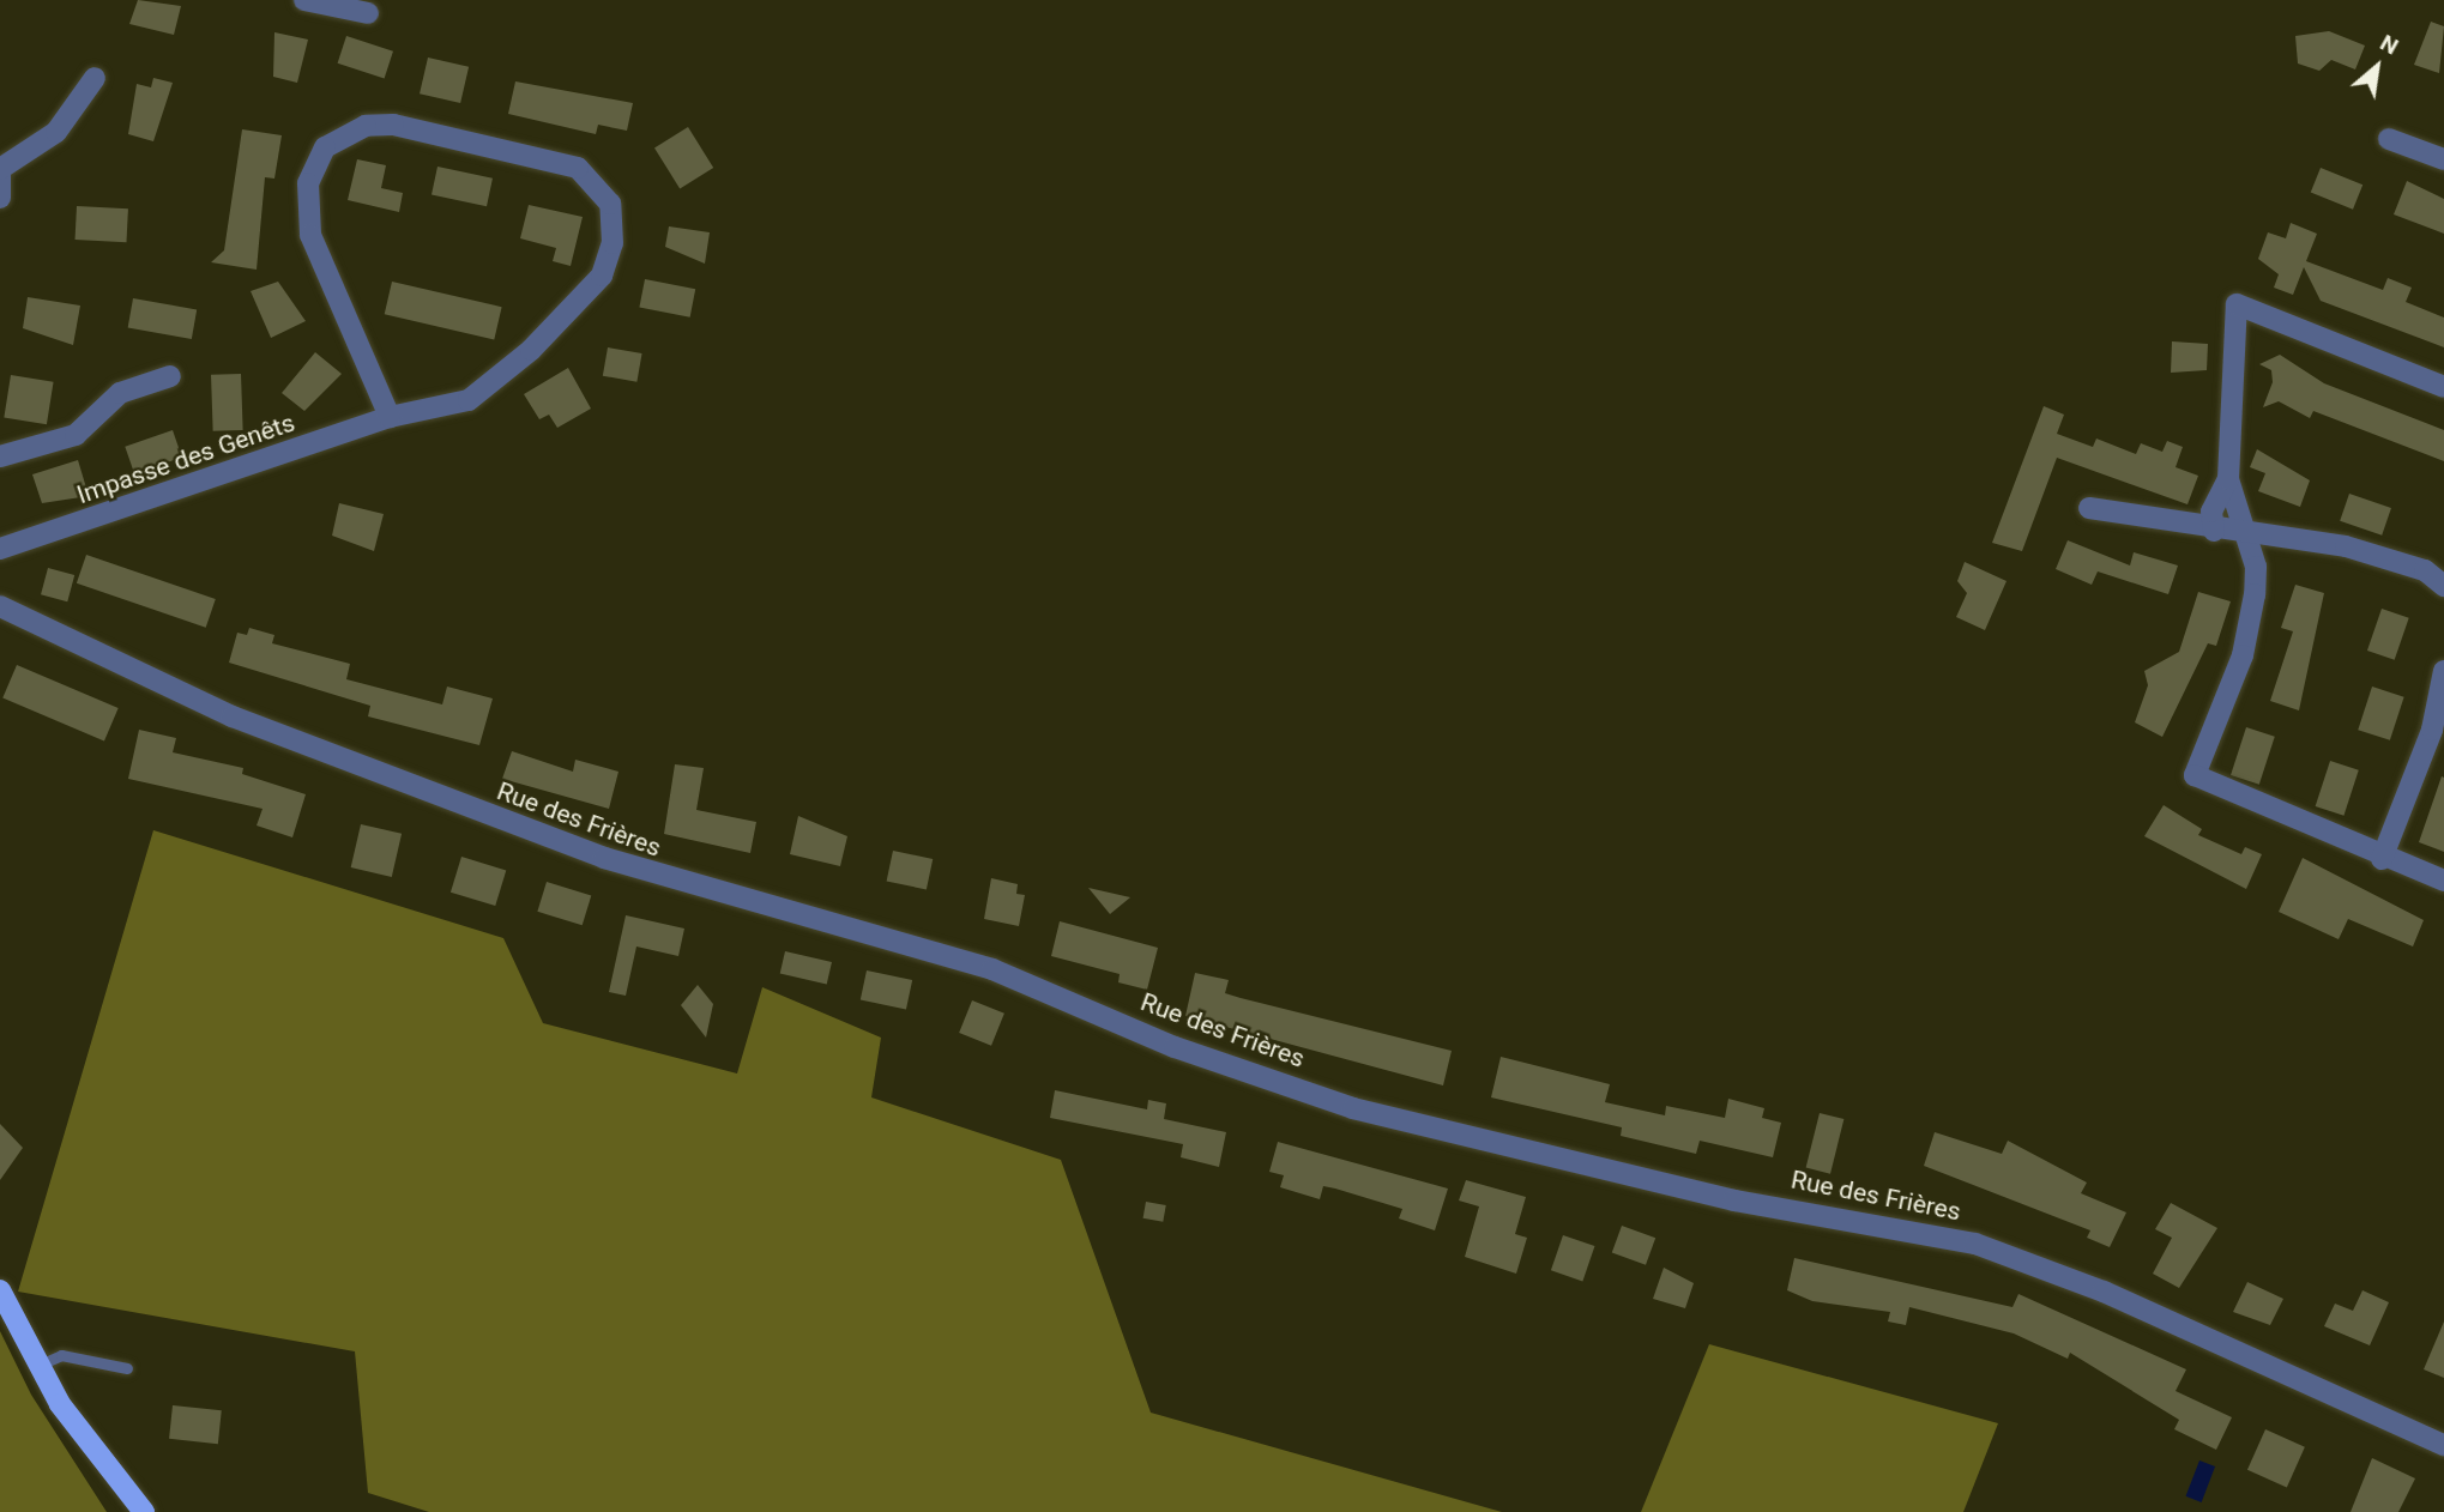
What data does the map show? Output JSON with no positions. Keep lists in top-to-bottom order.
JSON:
{
  "streets": {
    "street": ["Impasse des Genêts", "Rue des Frières"]
  },
  "north": "top right"
}
